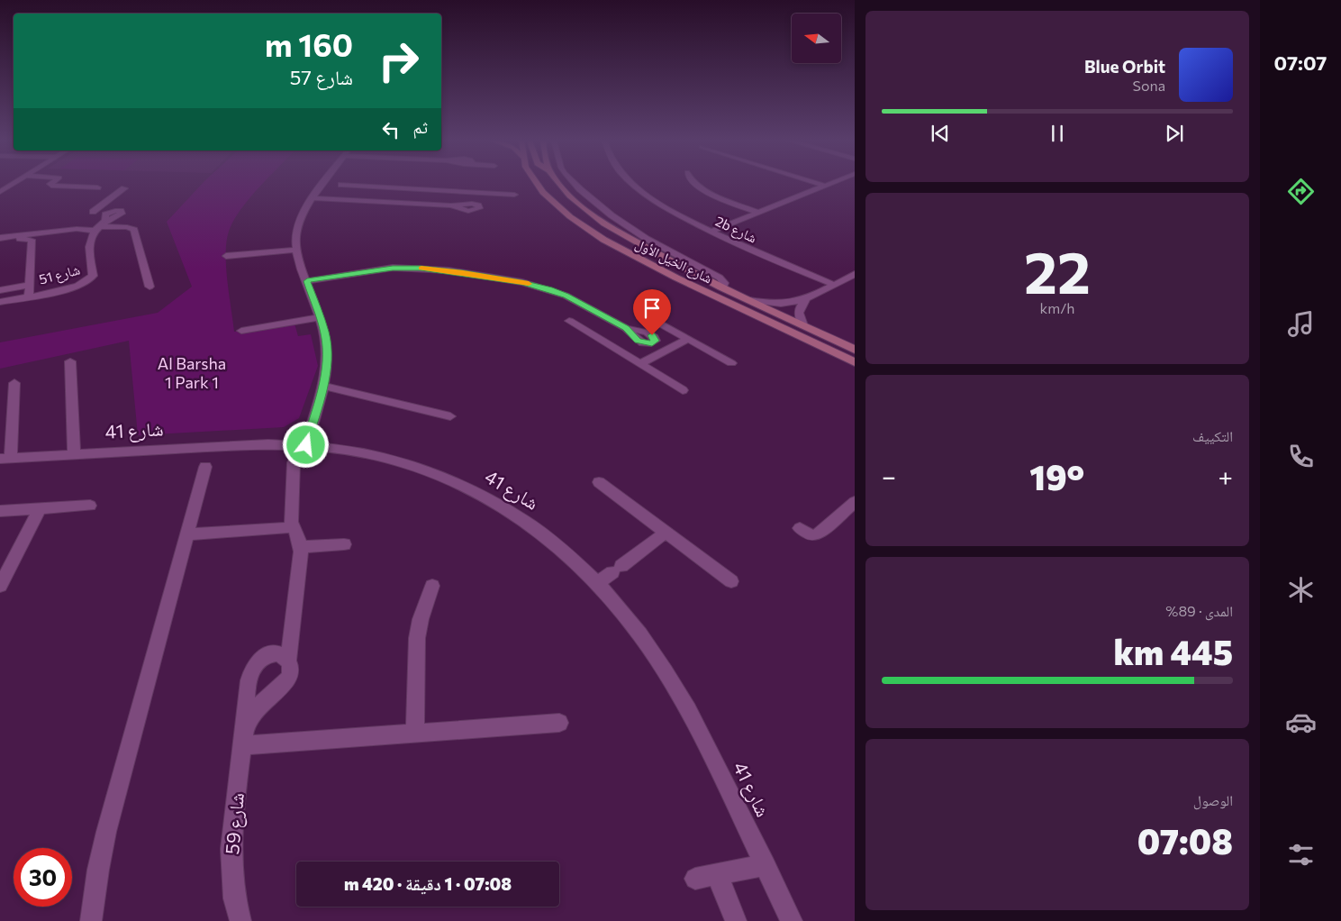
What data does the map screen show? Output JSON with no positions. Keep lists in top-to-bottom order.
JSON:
{
  "streets": {
    "main road": ["شارع الخيل الأول"],
    "street": [
      "2b شارع",
      "شارع 51",
      "شارع 41",
      "شارع 59"
    ]
  },
  "parks": ["Al Barsha 1 Park 1"],
  "north": "left",
  "page": {
    "tabs": "07:07",
    "turn": ["160 m", "شارع 57"],
    "song": ["Blue Orbit", "Sona"],
    "then": "ثم",
    "tile": [
      ["22", "km/h"],
      "التكييف",
      ["المدى · 89%", "445 km"],
      ["الوصول", "07:08"]
    ],
    "heat": ["−", "19°", "+"],
    "limit": "30",
    "trip": "07:08 · 1 دقيقة · 420 m"
  }
}
